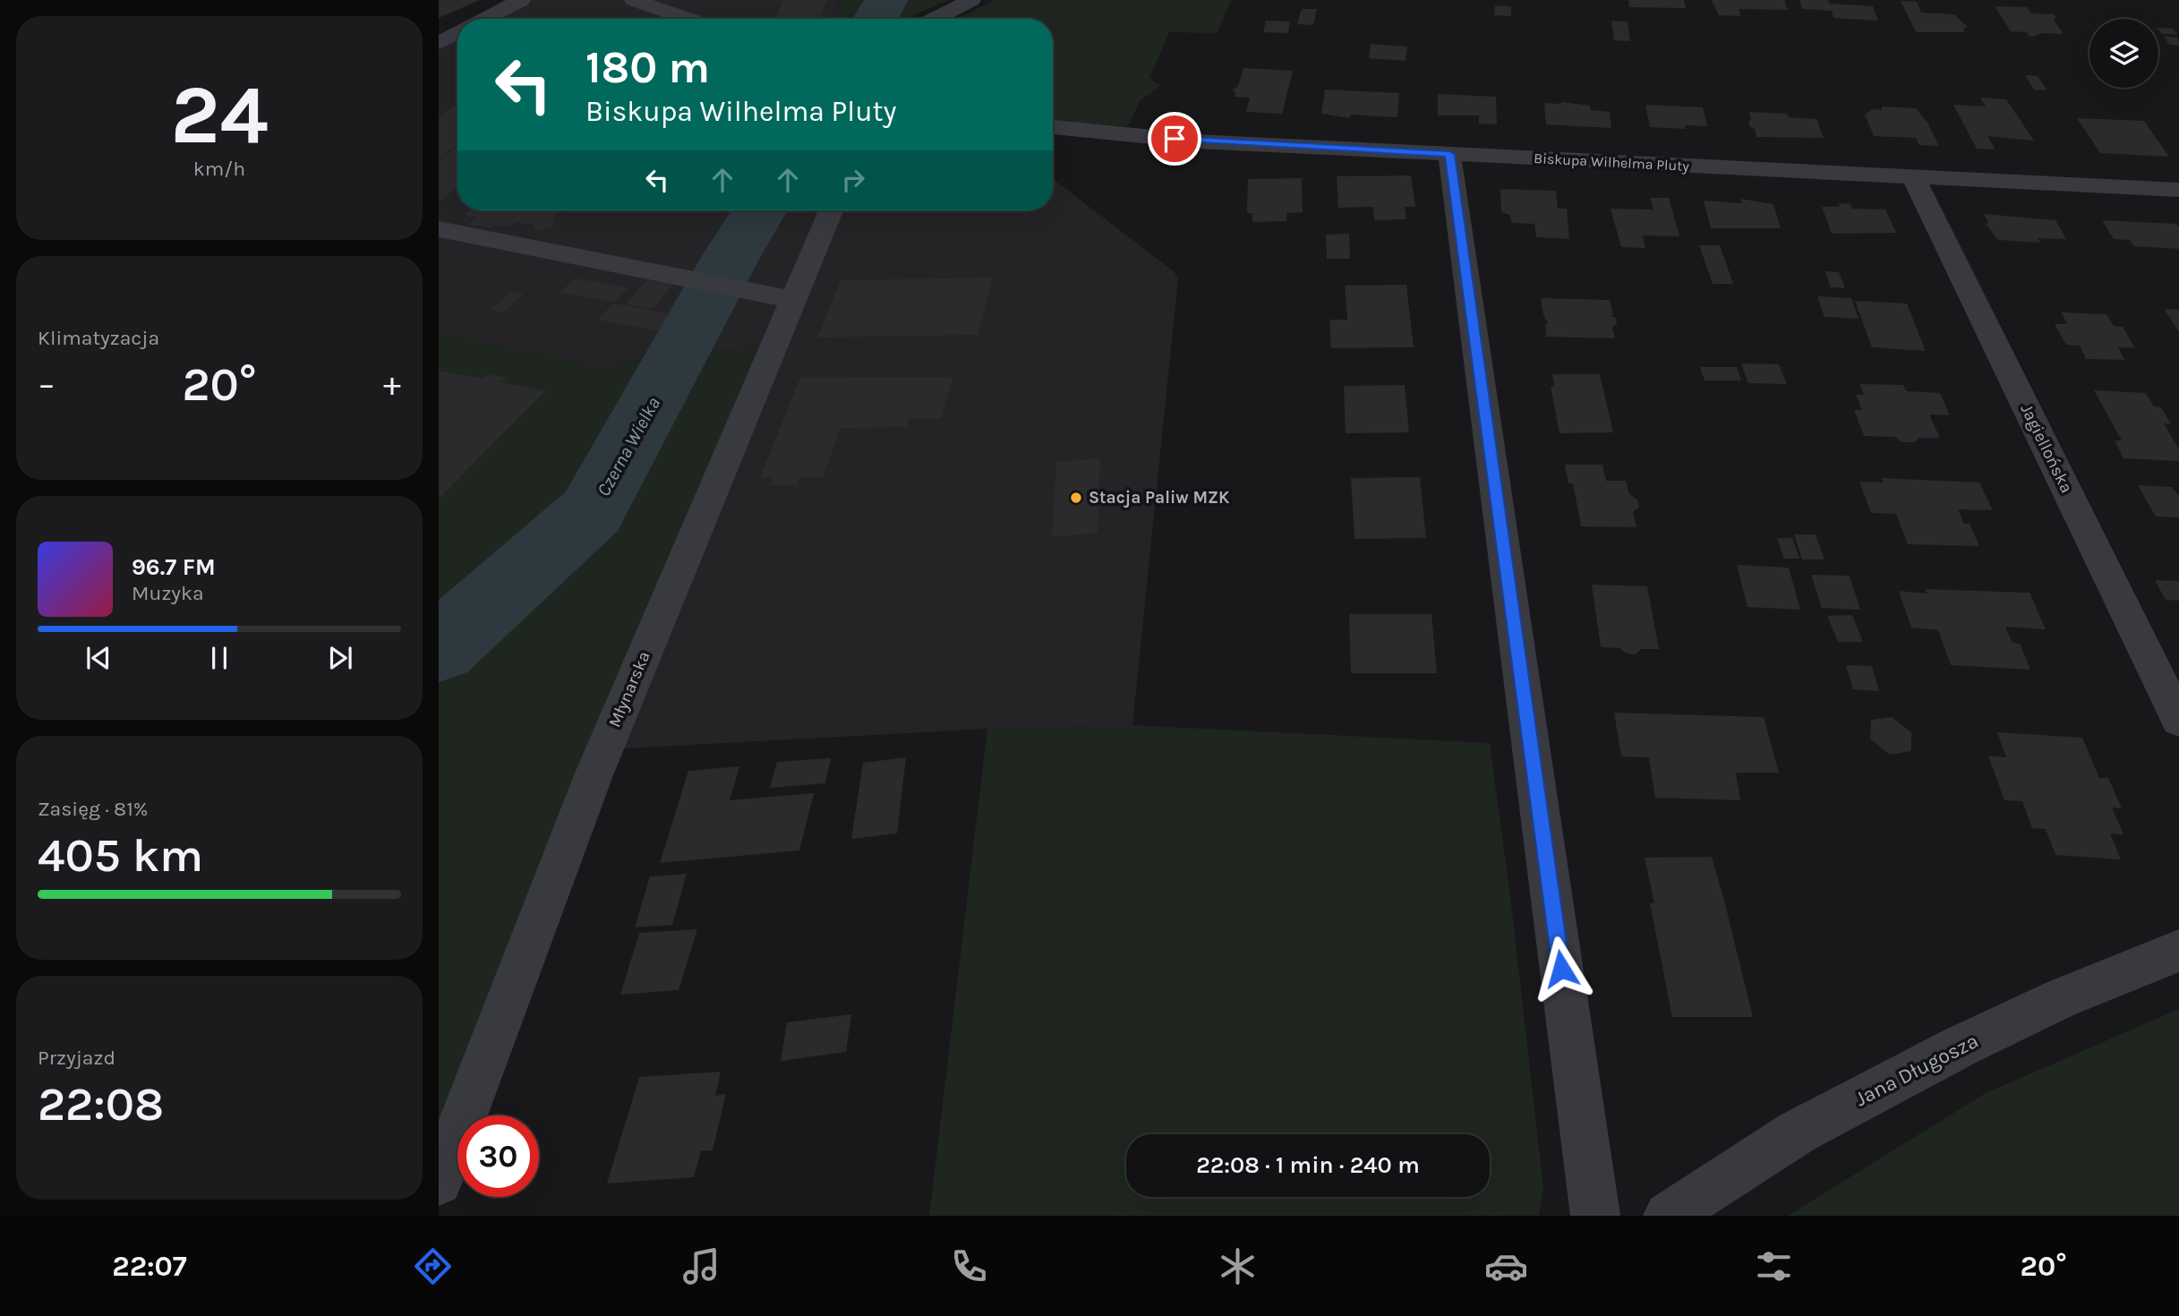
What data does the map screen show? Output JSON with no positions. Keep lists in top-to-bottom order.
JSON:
{
  "streets": {
    "street": [
      "Biskupa Wilhelma Pluty",
      "Jagiellońska",
      "Młynarska",
      "Jana Długosza"
    ]
  },
  "crossings": [
    ["Biskupa Wilhelma Pluty", "Jagiellońska"]
  ],
  "water": ["Czerna Wielka"],
  "places": ["Stacja Paliw MZK"],
  "page": {
    "tile": [
      ["24", "km/h"],
      "Klimatyzacja",
      ["Zasięg · 81%", "405 km"],
      ["Przyjazd", "22:08"]
    ],
    "turn": ["180 m", "Biskupa Wilhelma Pluty"],
    "heat": ["−", "20°", "+"],
    "song": ["96.7 FM", "Muzyka"],
    "limit": "30",
    "trip": "22:08 · 1 min · 240 m",
    "tabs": ["22:07", "20°"]
  }
}
